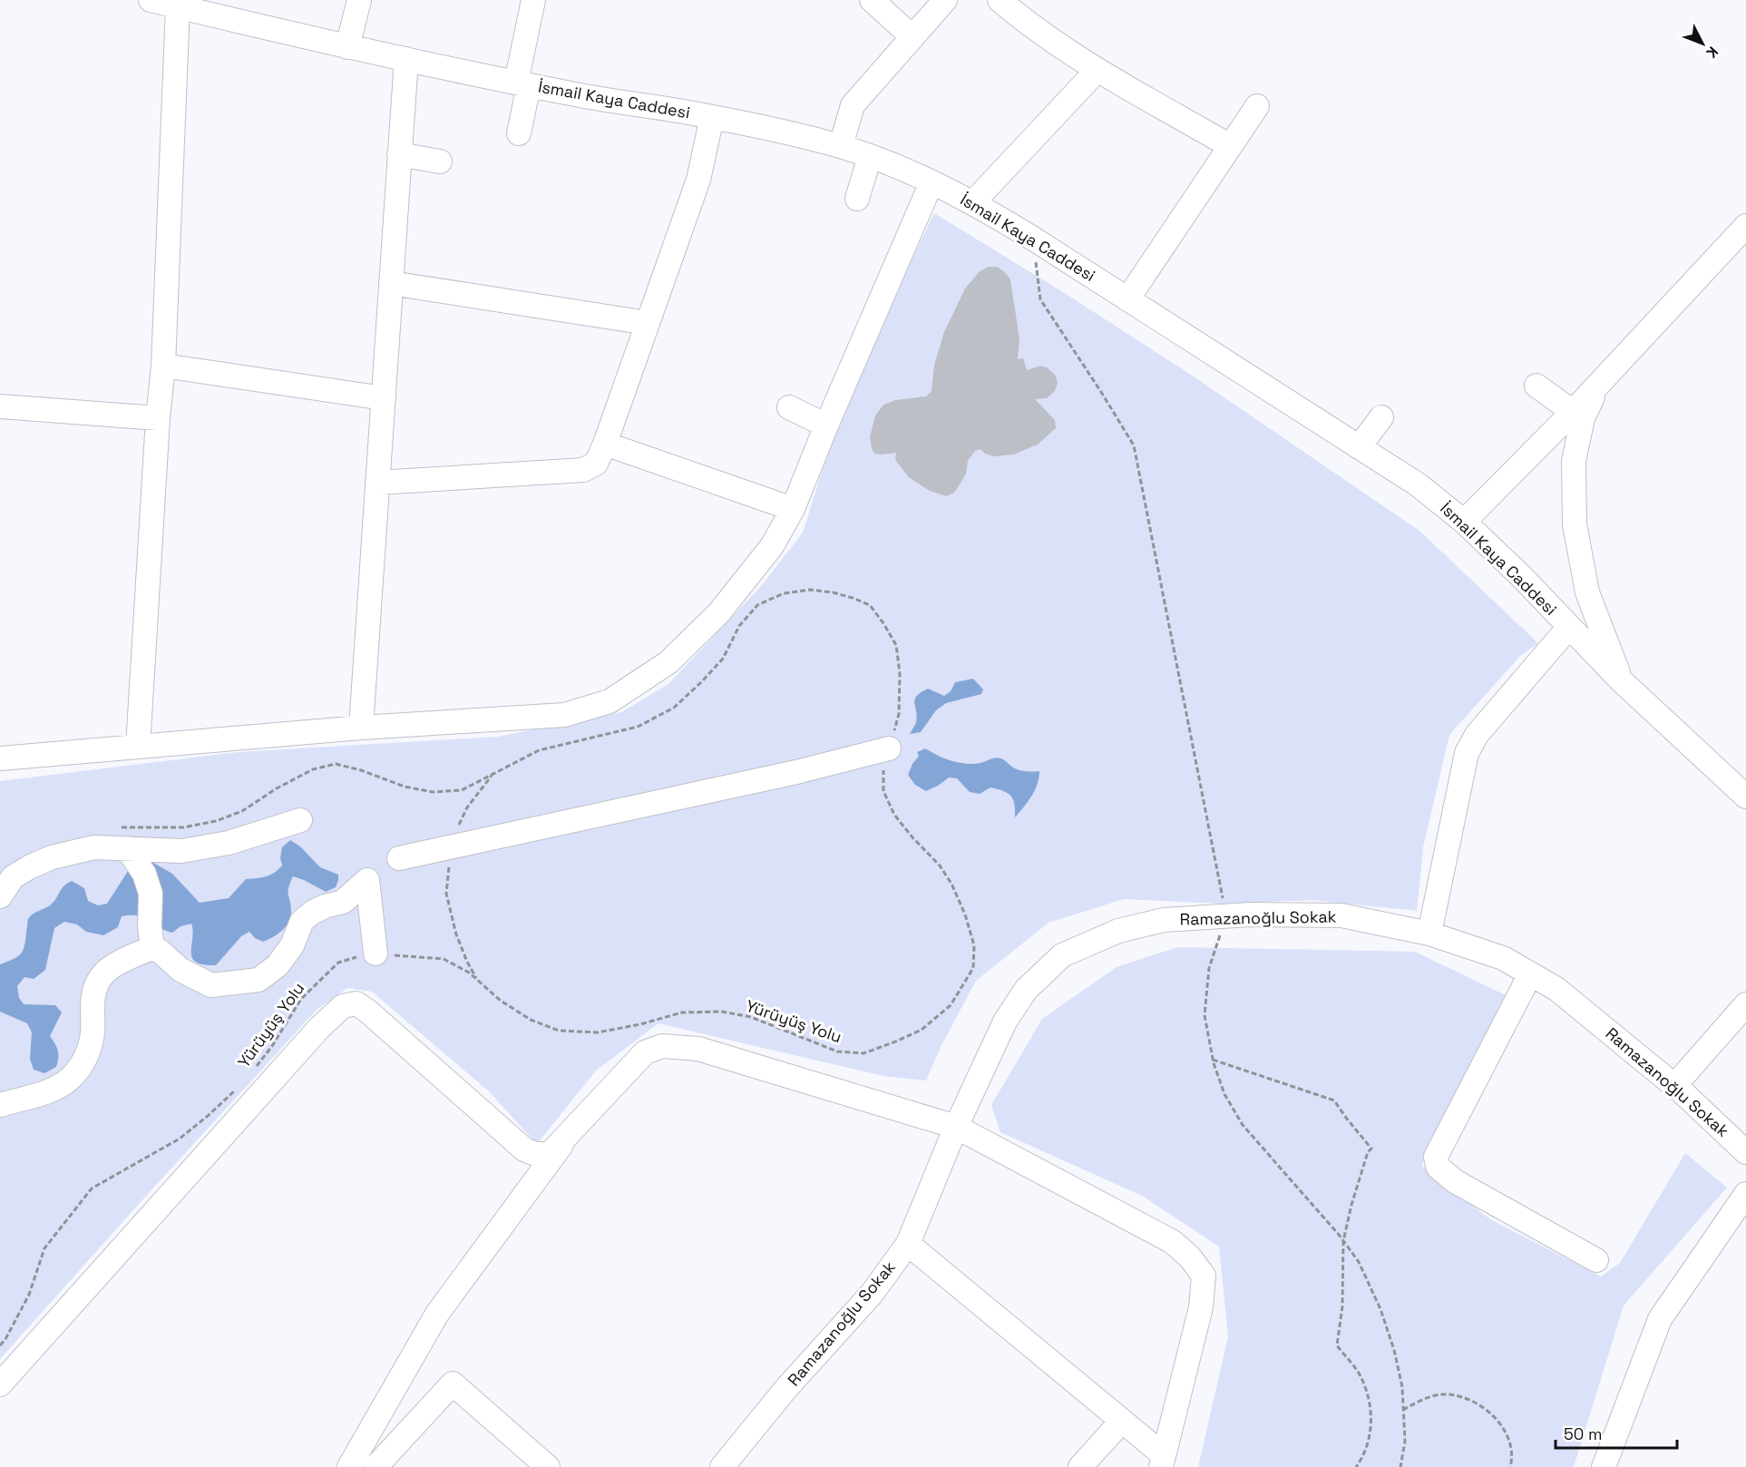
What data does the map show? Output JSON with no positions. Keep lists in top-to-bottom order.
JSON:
{
  "streets": {
    "street": ["İsmail Kaya Caddesi", "Ramazanoğlu Sokak"],
    "path": ["Yürüyüş Yolu"]
  },
  "scale_bar": "50 m",
  "north": "bottom right"
}
